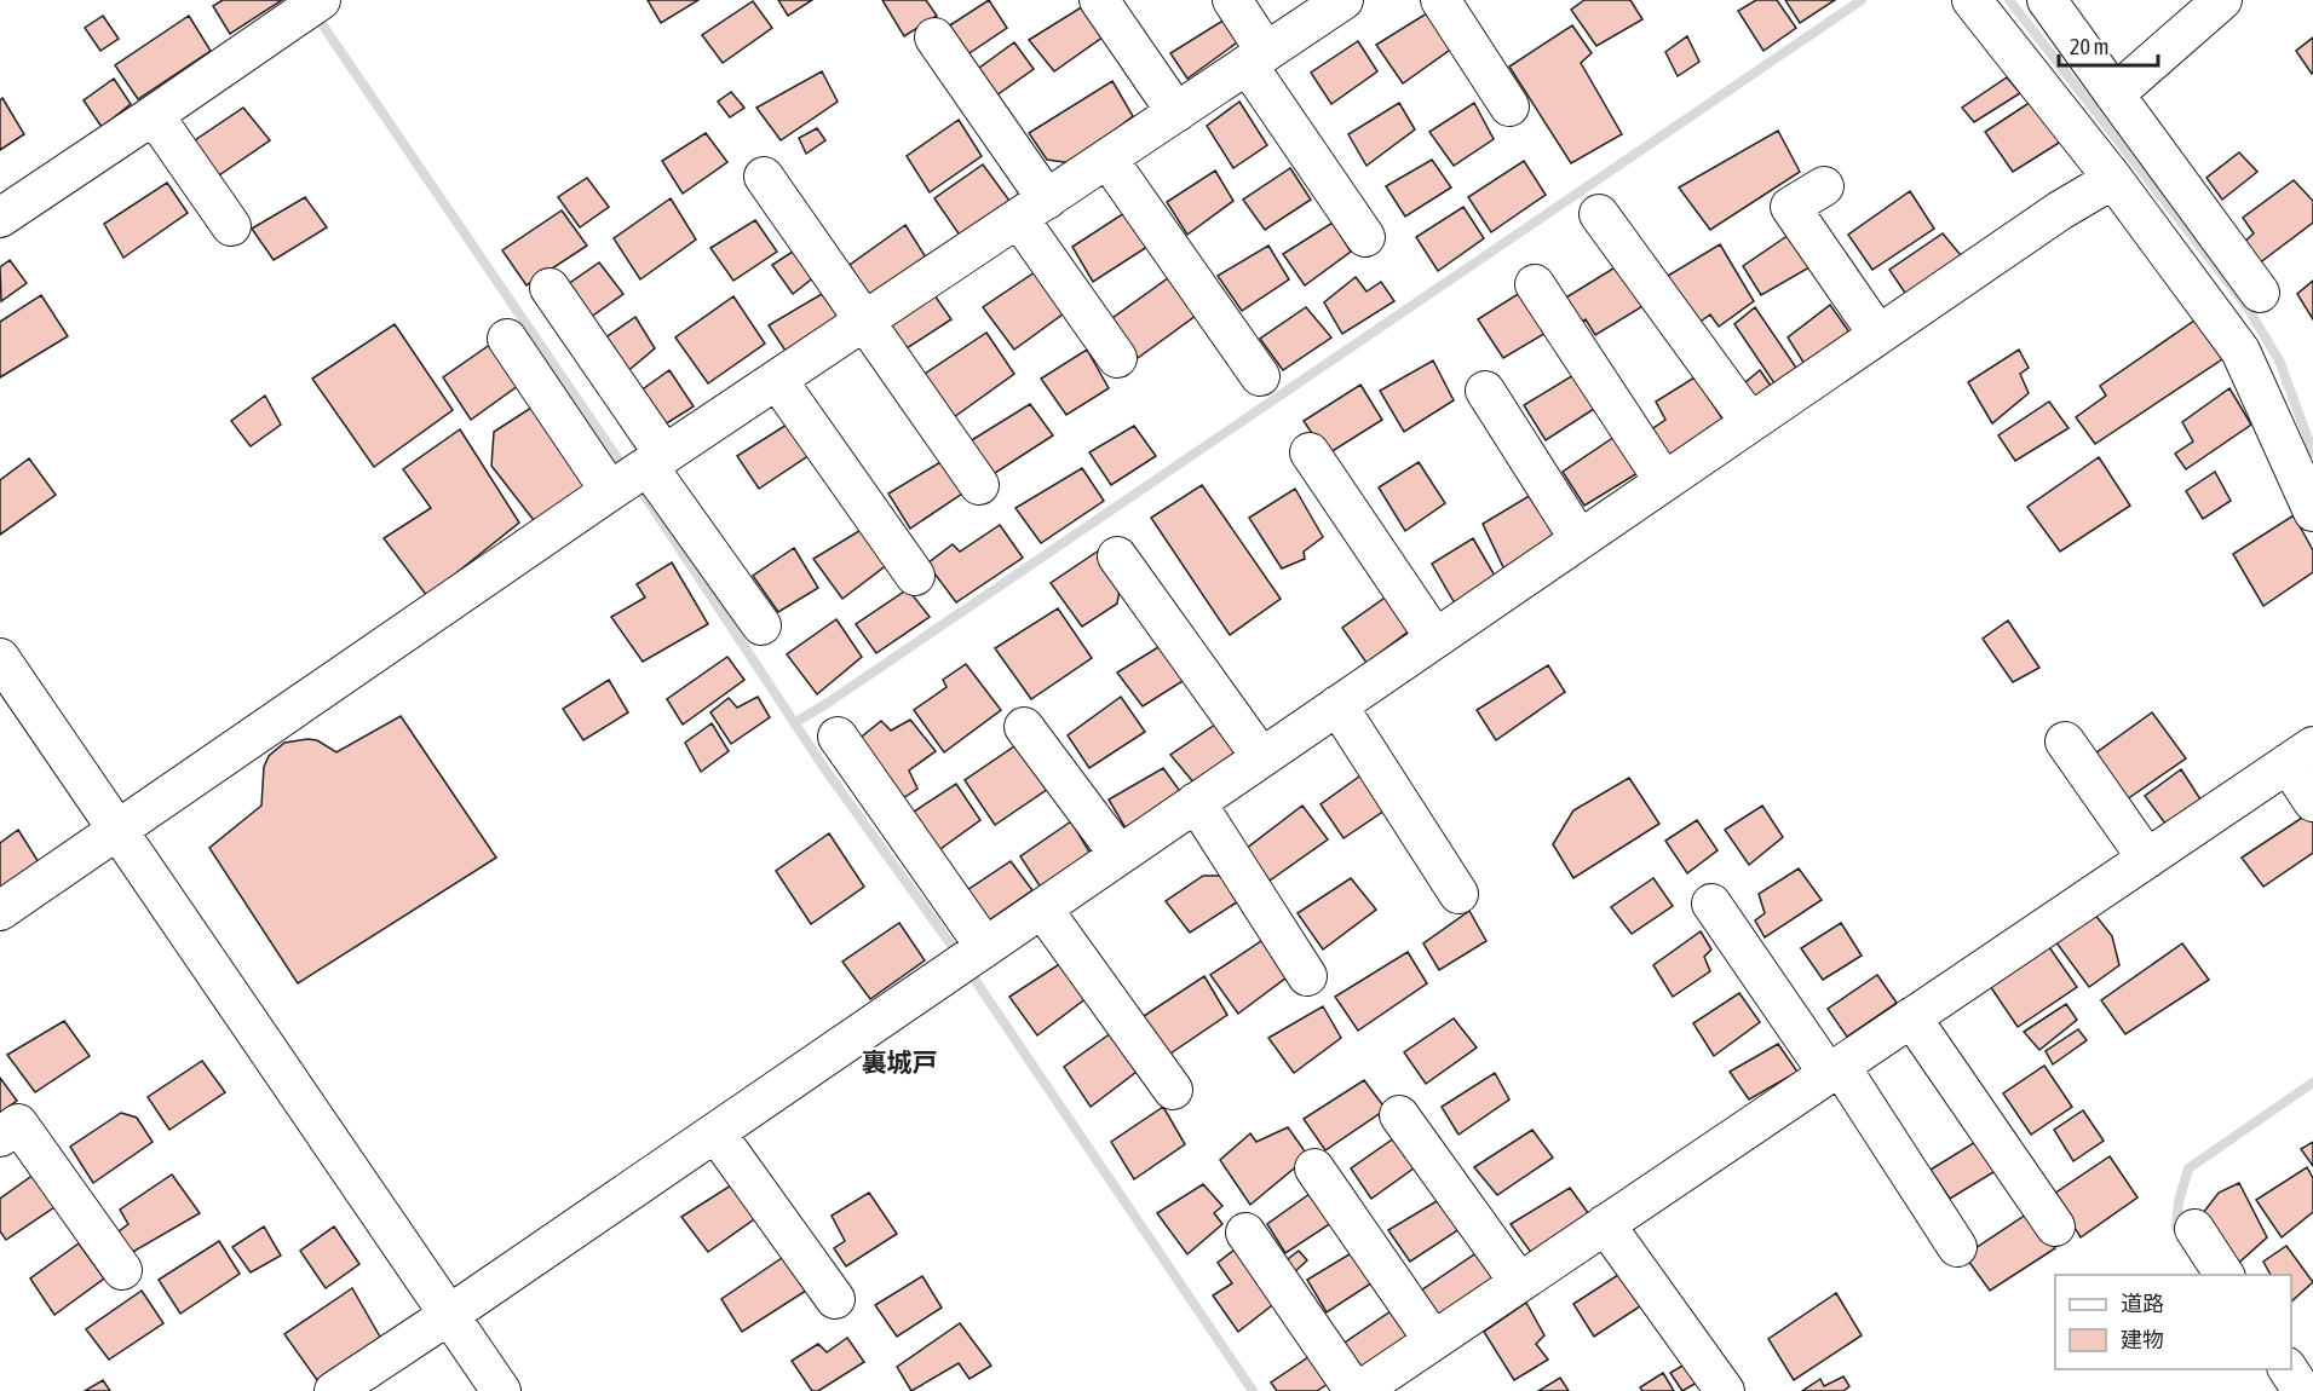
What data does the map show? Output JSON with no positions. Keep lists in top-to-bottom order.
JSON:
{
  "districts": ["裏城戸"],
  "legend": ["道路", "建物"],
  "scale_bar": "20 m"
}
